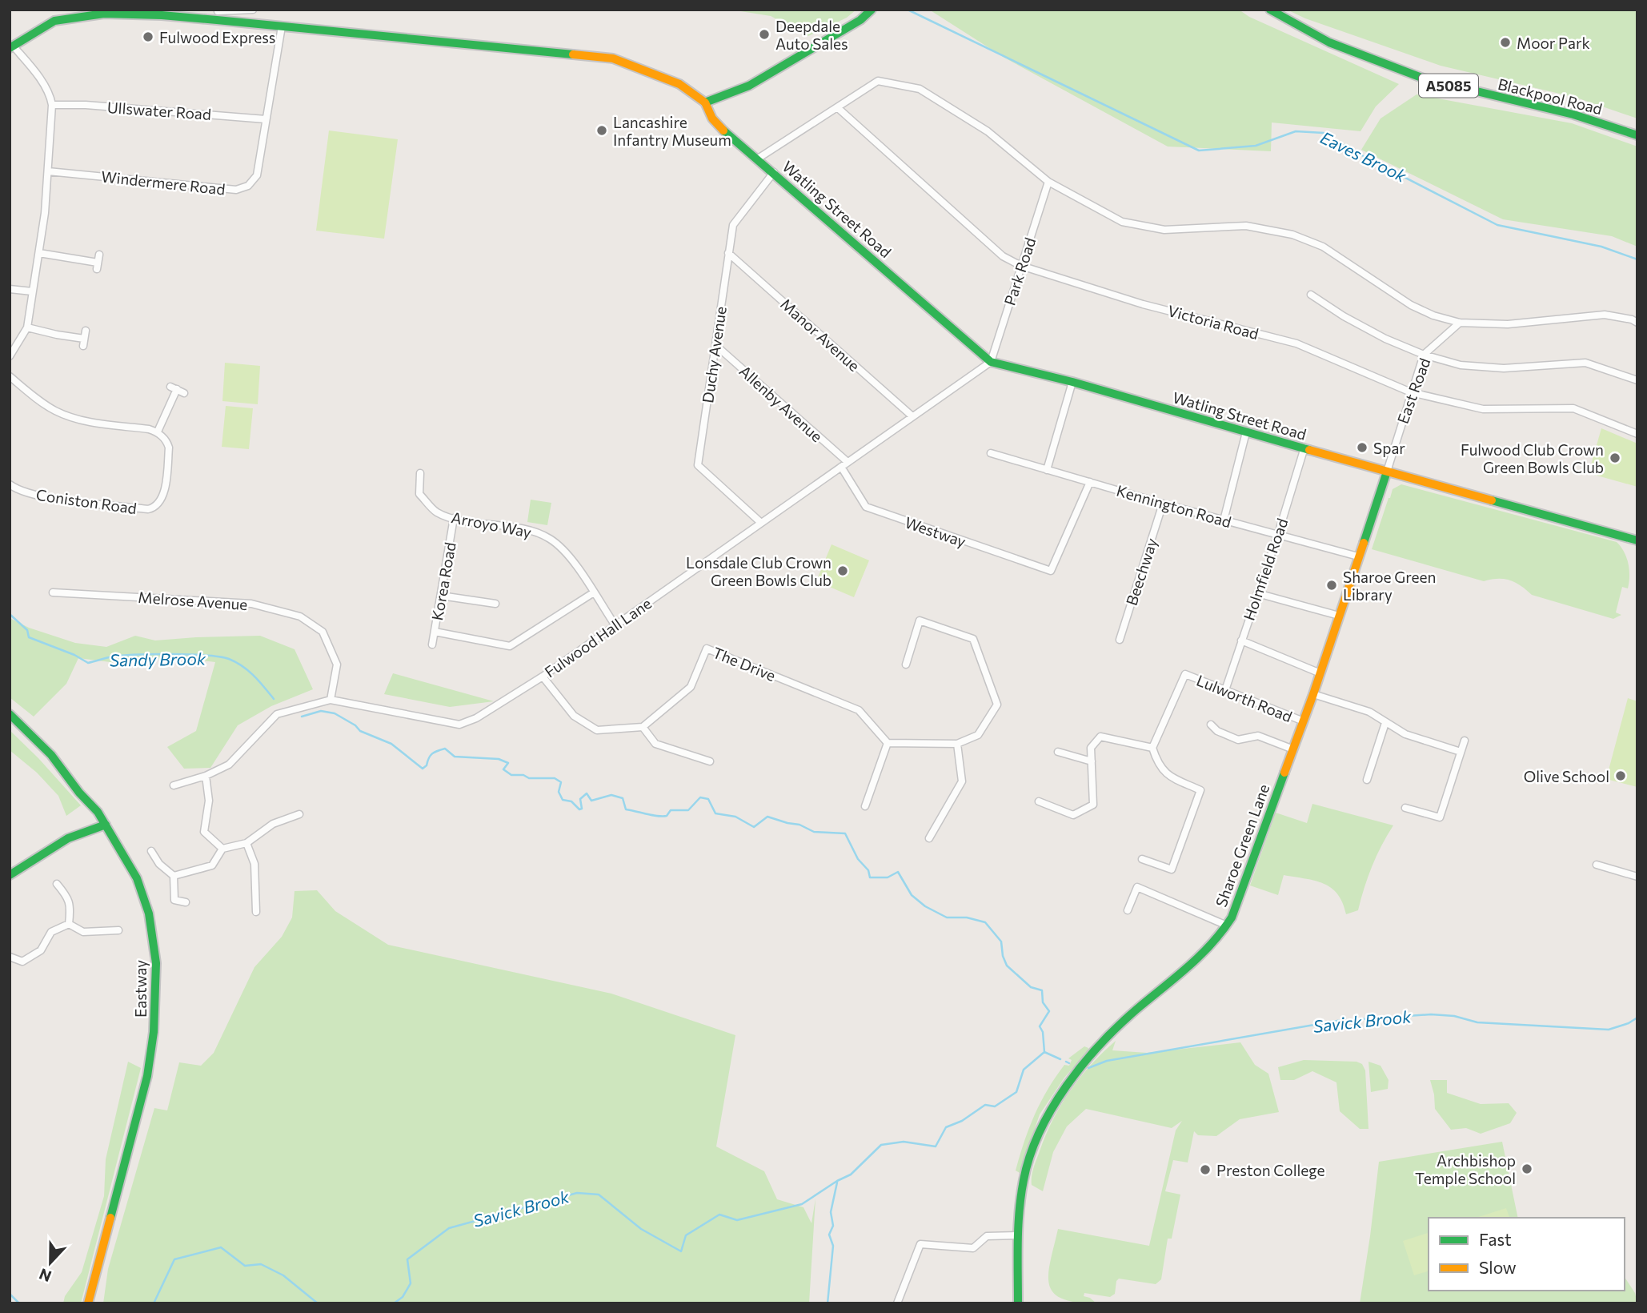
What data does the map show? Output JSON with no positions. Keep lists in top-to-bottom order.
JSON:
{
  "streets": {
    "main road": [
      "A5085",
      "Blackpool Road",
      "Watling Street Road",
      "Sharoe Green Lane",
      "Eastway"
    ],
    "street": [
      "Ullswater Road",
      "Windermere Road",
      "Park Road",
      "Victoria Road",
      "Manor Avenue",
      "Duchy Avenue",
      "East Road",
      "Allenby Avenue",
      "Coniston Road",
      "Kennington Road",
      "Arroyo Way",
      "Westway",
      "Holmfield Road",
      "Beechway",
      "Korea Road",
      "Melrose Avenue",
      "Fulwood Hall Lane",
      "The Drive",
      "Lulworth Road"
    ]
  },
  "crossings": [
    ["Ullswater Road", "Windermere Road"],
    ["Windermere Road", "Watling Street Road"],
    ["Watling Street Road", "Park Road"],
    ["Watling Street Road", "Duchy Avenue"],
    ["Watling Street Road", "East Road"],
    ["Watling Street Road", "Holmfield Road"],
    ["Watling Street Road", "Fulwood Hall Lane"],
    ["Watling Street Road", "Sharoe Green Lane"],
    ["Park Road", "Victoria Road"],
    ["Park Road", "Fulwood Hall Lane"],
    ["Victoria Road", "East Road"],
    ["Manor Avenue", "Duchy Avenue"],
    ["Manor Avenue", "Fulwood Hall Lane"],
    ["Duchy Avenue", "Allenby Avenue"],
    ["Duchy Avenue", "Fulwood Hall Lane"],
    ["East Road", "Sharoe Green Lane"],
    ["Allenby Avenue", "Westway"],
    ["Allenby Avenue", "Fulwood Hall Lane"],
    ["Kennington Road", "Westway"],
    ["Kennington Road", "Holmfield Road"],
    ["Kennington Road", "Beechway"],
    ["Kennington Road", "Sharoe Green Lane"],
    ["Arroyo Way", "Korea Road"],
    ["Arroyo Way", "Fulwood Hall Lane"],
    ["Westway", "Fulwood Hall Lane"],
    ["Holmfield Road", "Lulworth Road"],
    ["Melrose Avenue", "Fulwood Hall Lane"],
    ["Lulworth Road", "Sharoe Green Lane"]
  ],
  "water": ["Eaves Brook", "Sandy Brook", "Savick Brook"],
  "places": [
    "Deepdale Auto Sales",
    "Fulwood Express",
    "Moor Park",
    "Lancashire Infantry Museum",
    "Spar",
    "Fulwood Club Crown Green Bowls Club",
    "Lonsdale Club Crown Green Bowls Club",
    "Sharoe Green Library",
    "Olive School",
    "Archbishop Temple School",
    "Preston College"
  ],
  "legend": ["Fast", "Slow"],
  "north": "bottom"
}
